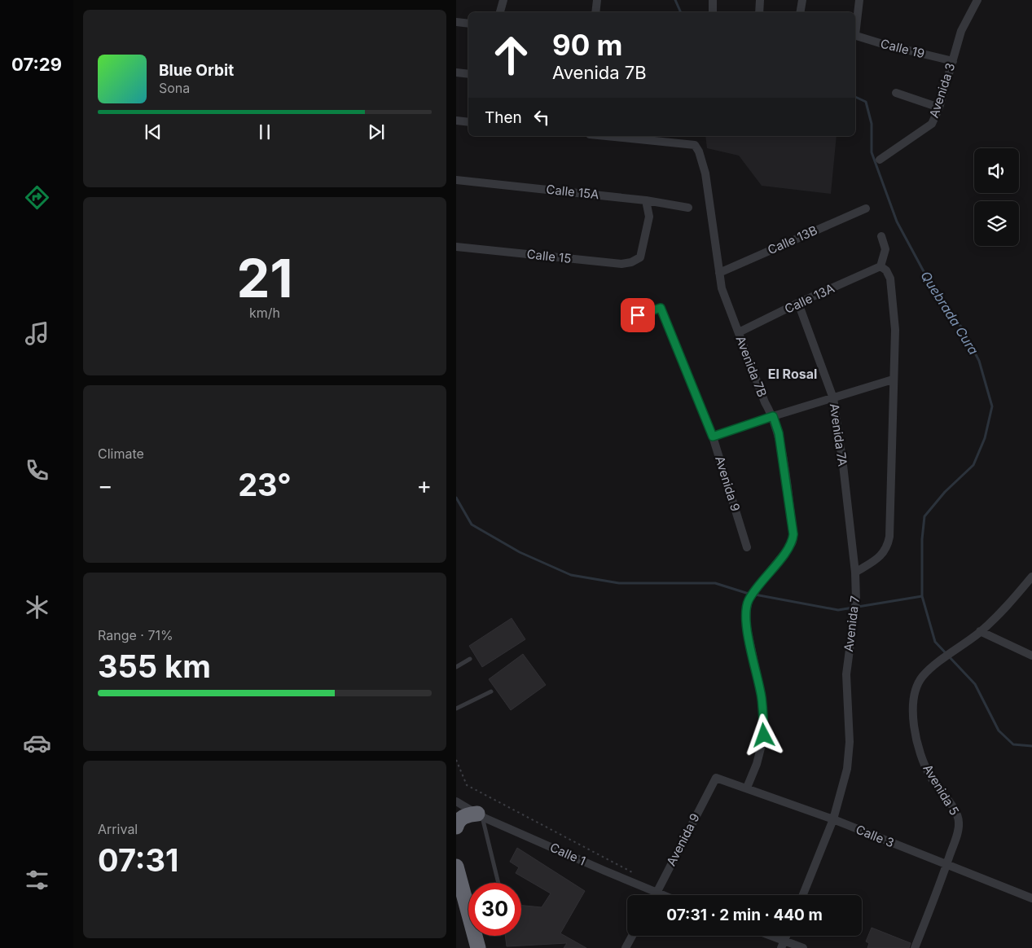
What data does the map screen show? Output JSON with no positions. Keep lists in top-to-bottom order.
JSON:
{
  "streets": {
    "street": [
      "Calle 19",
      "Avenida 3",
      "Calle 15A",
      "Calle 13B",
      "Calle 15",
      "Calle 13A",
      "Avenida 7B",
      "Avenida 7A",
      "Avenida 9",
      "Avenida 7",
      "Avenida 5",
      "Calle 3",
      "Calle 1"
    ]
  },
  "crossings": [
    ["Calle 19", "Avenida 3"],
    ["Calle 15A", "Calle 15"],
    ["Calle 13B", "Avenida 7B"],
    ["Calle 13A", "Avenida 7B"],
    ["Calle 13A", "Avenida 7A"],
    ["Avenida 7B", "Calle 3"],
    ["Avenida 7A", "Avenida 7"],
    ["Avenida 9", "Calle 3"],
    ["Avenida 9", "Calle 1"],
    ["Avenida 7", "Calle 3"],
    ["Avenida 5", "Calle 3"]
  ],
  "districts": ["El Rosal"],
  "water": ["Quebrada Cura"],
  "page": {
    "tabs": "07:29",
    "turn": ["90 m", "Avenida 7B"],
    "song": ["Blue Orbit", "Sona"],
    "then": "Then",
    "tile": [
      ["21", "km/h"],
      "Climate",
      ["Range · 71%", "355 km"],
      ["Arrival", "07:31"]
    ],
    "heat": ["−", "23°", "+"],
    "limit": "30",
    "trip": "07:31 · 2 min · 440 m"
  }
}
